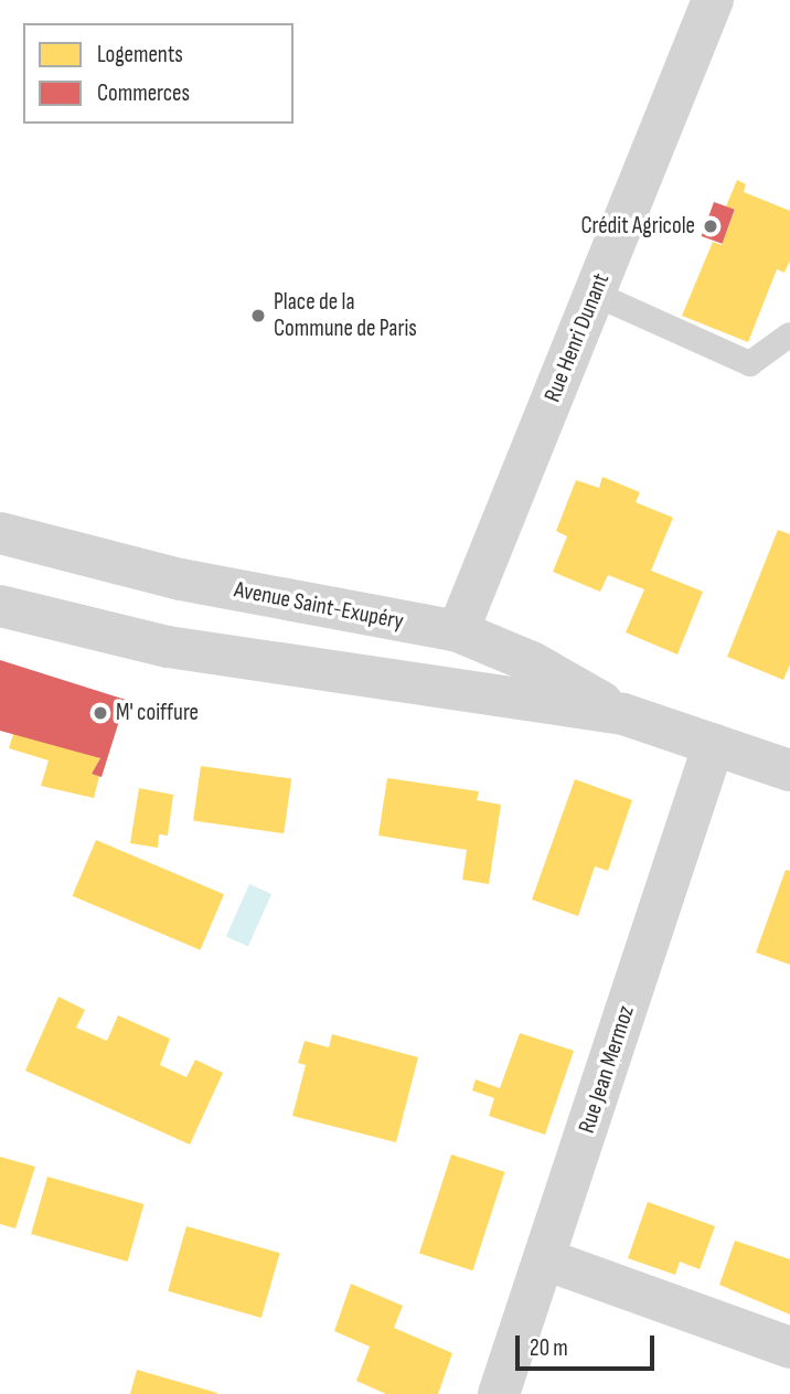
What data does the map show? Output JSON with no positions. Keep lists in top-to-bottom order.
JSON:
{
  "streets": {
    "street": ["Rue Henri Dunant", "Avenue Saint-Exupéry", "Rue Jean Mermoz"]
  },
  "crossings": [
    ["Rue Henri Dunant", "Avenue Saint-Exupéry"],
    ["Avenue Saint-Exupéry", "Rue Jean Mermoz"]
  ],
  "places": ["Crédit Agricole", "Place de la Commune de Paris", "M' coiffure"],
  "legend": ["Logements", "Commerces"],
  "scale_bar": "20 m"
}
